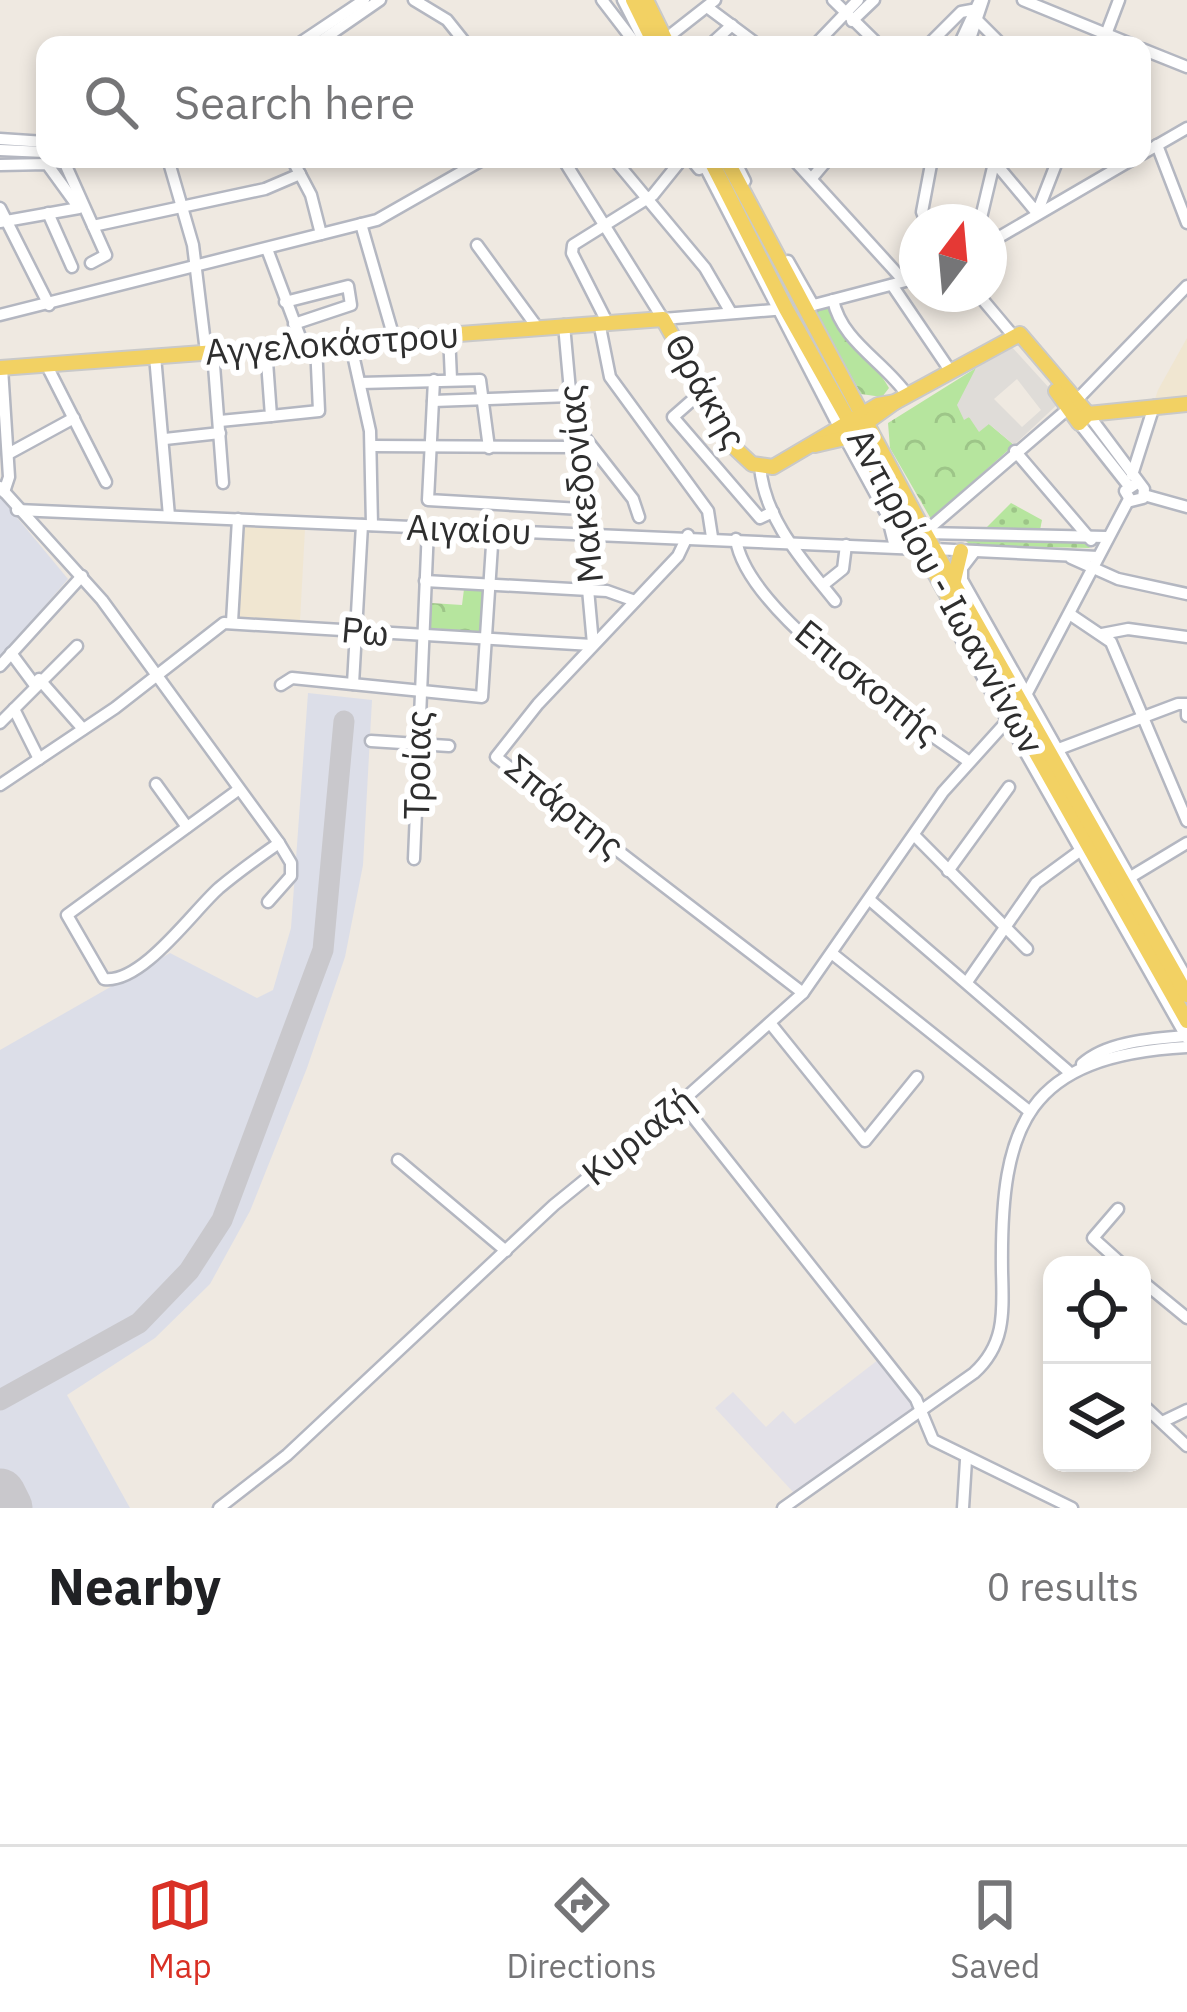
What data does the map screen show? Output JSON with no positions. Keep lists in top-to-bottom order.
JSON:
{
  "streets": {
    "main road": ["Αγγελοκάστρου", "Θράκης", "Αντιρρίου - Ιωαννίνων"],
    "street": [
      "Μακεδονίας",
      "Αιγαίου",
      "Ρω",
      "Επισκοπής",
      "Τροίας",
      "Σπάρτης",
      "Κυριαζή"
    ]
  },
  "crossings": [
    ["Αγγελοκάστρου", "Θράκης"],
    ["Αγγελοκάστρου", "Μακεδονίας"],
    ["Θράκης", "Αντιρρίου - Ιωαννίνων"],
    ["Μακεδονίας", "Αιγαίου"],
    ["Μακεδονίας", "Ρω"],
    ["Μακεδονίας", "Σπάρτης"],
    ["Αιγαίου", "Αντιρρίου - Ιωαννίνων"],
    ["Αιγαίου", "Επισκοπής"],
    ["Αιγαίου", "Τροίας"],
    ["Αιγαίου", "Σπάρτης"],
    ["Ρω", "Τροίας"],
    ["Ρω", "Σπάρτης"],
    ["Επισκοπής", "Κυριαζή"],
    ["Σπάρτης", "Κυριαζή"]
  ],
  "north": "top",
  "page": {
    "search": "Search here",
    "heading": ["Nearby", "0 results"],
    "nav": ["Map", "Directions", "Saved"]
  }
}
